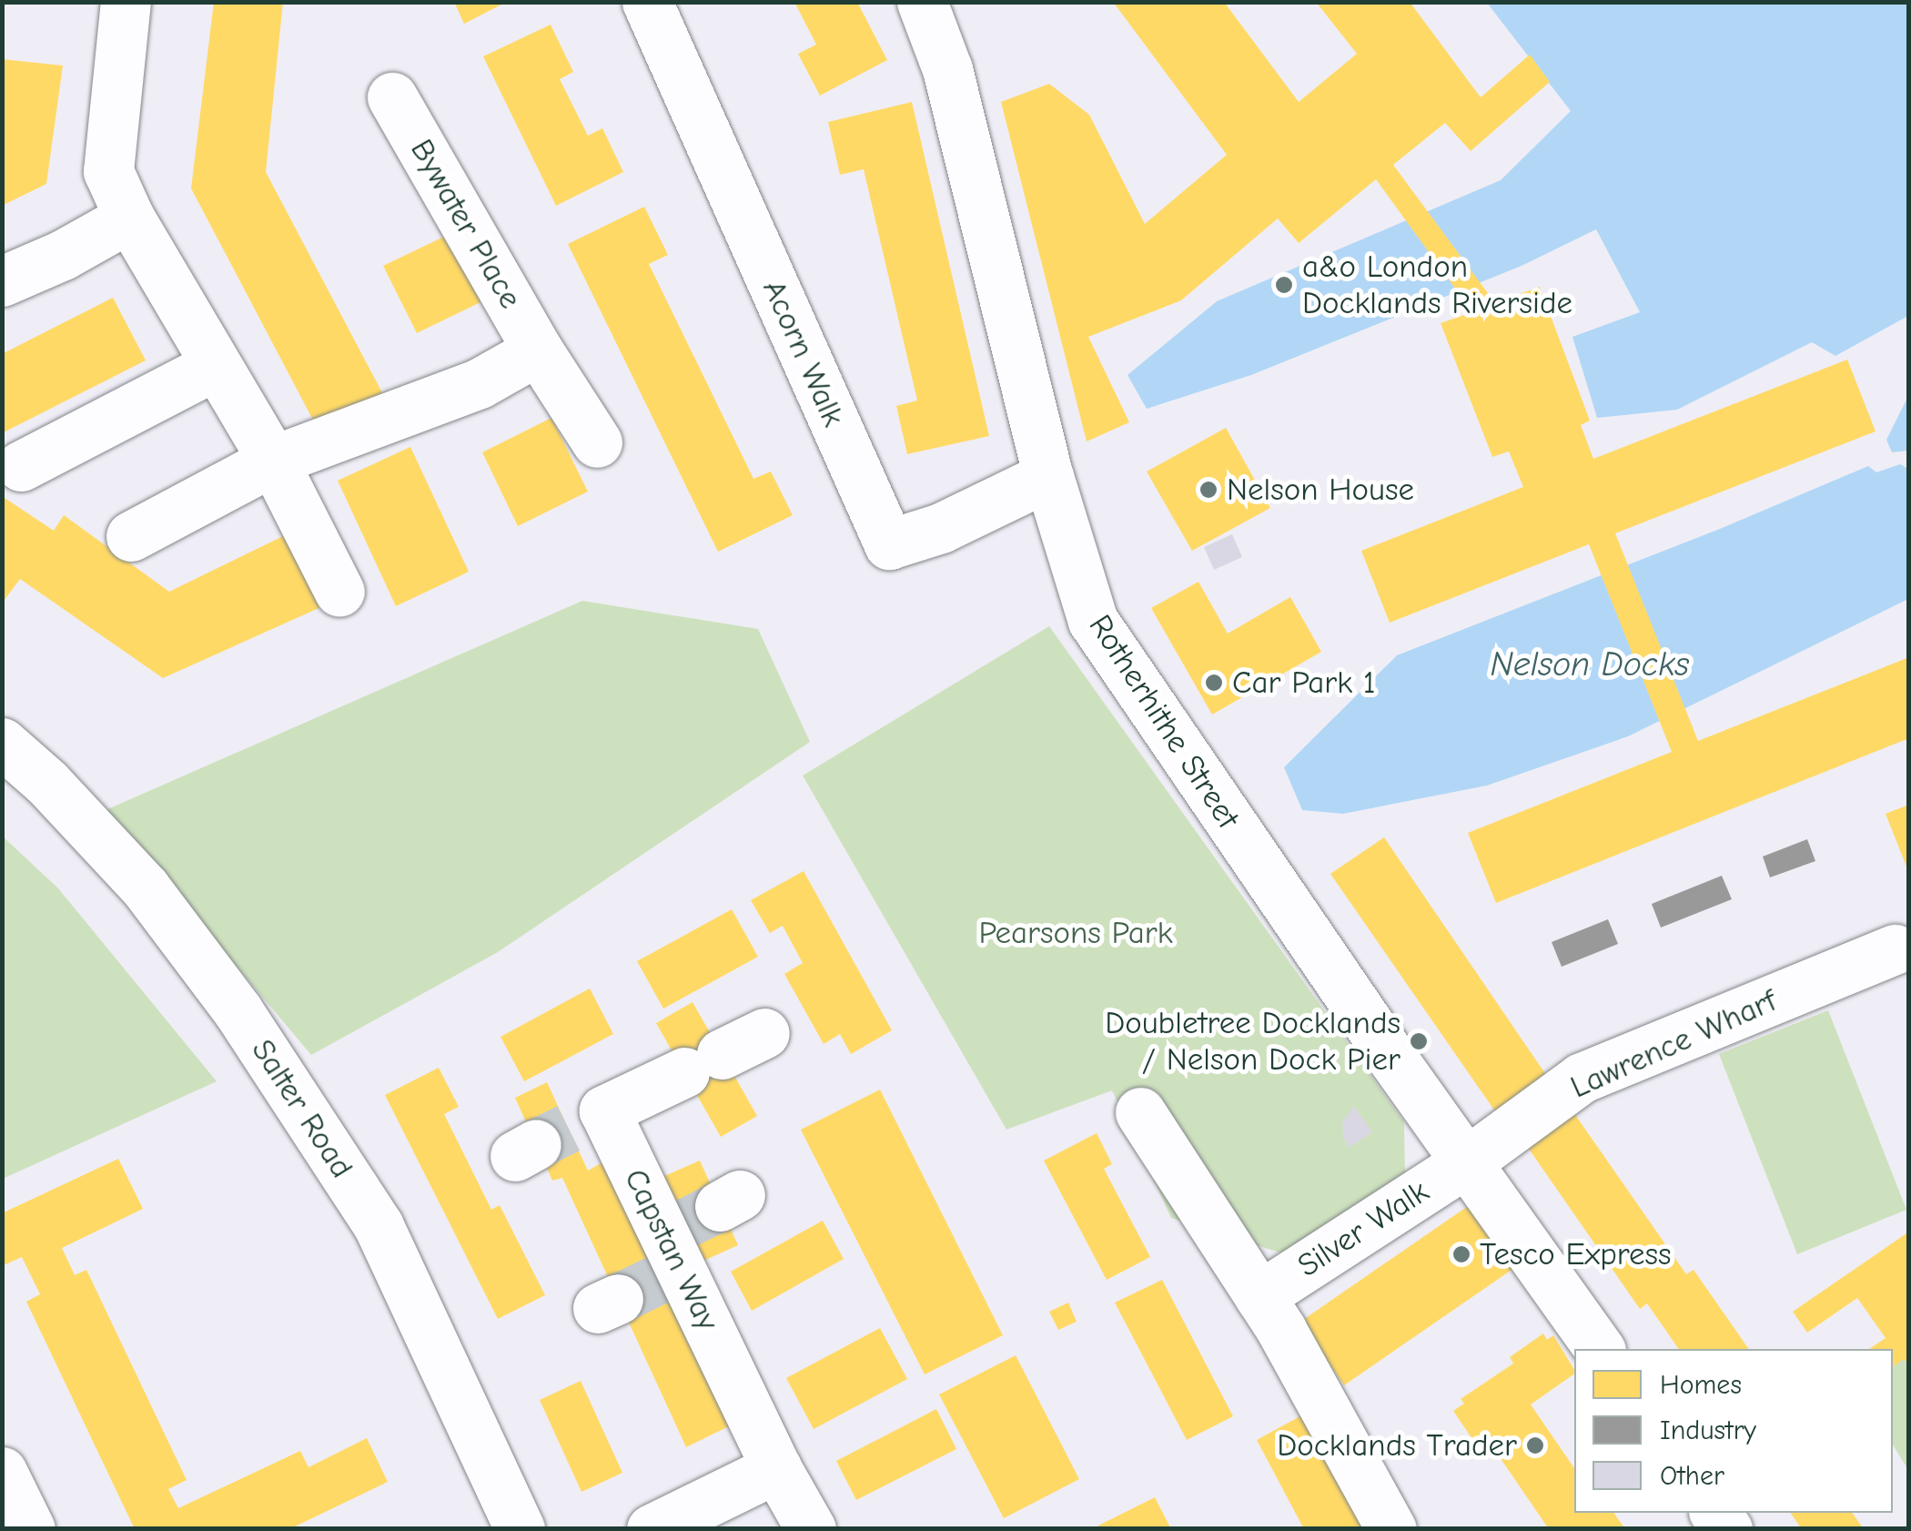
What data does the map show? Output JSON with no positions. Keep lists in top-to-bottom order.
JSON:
{
  "streets": {
    "street": [
      "Bywater Place",
      "Acorn Walk",
      "Rotherhithe Street",
      "Lawrence Wharf",
      "Salter Road",
      "Silver Walk",
      "Capstan Way"
    ]
  },
  "crossings": [
    ["Acorn Walk", "Rotherhithe Street"],
    ["Rotherhithe Street", "Lawrence Wharf"],
    ["Rotherhithe Street", "Silver Walk"],
    ["Lawrence Wharf", "Silver Walk"]
  ],
  "water": ["Nelson Docks"],
  "parks": ["Pearsons Park"],
  "places": [
    "a&o London Docklands Riverside",
    "Nelson House",
    "Car Park 1",
    "Doubletree Docklands / Nelson Dock Pier",
    "Tesco Express",
    "Docklands Trader"
  ],
  "legend": ["Homes", "Industry", "Other"]
}
